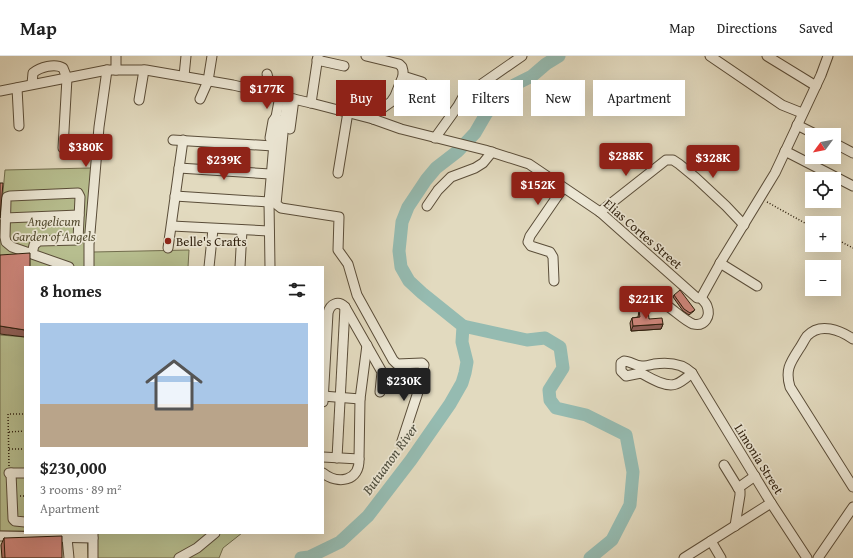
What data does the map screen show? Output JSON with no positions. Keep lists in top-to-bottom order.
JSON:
{
  "streets": {
    "street": ["Elias Cortes Street", "Limonia Street"]
  },
  "water": ["Butuanon River"],
  "parks": ["Angelicum Garden of Angels"],
  "places": ["Belle's Crafts"],
  "north": "bottom left",
  "page": {
    "header": "Map",
    "nav": ["Map", "Directions", "Saved"],
    "price": [
      "$177K",
      "$380K",
      "$288K",
      "$328K",
      "$239K",
      "$152K",
      "$221K",
      "$230K"
    ],
    "chip": [
      "Buy",
      "Rent",
      "Filters",
      "New",
      "Apartment"
    ],
    "map_buttons": ["+", "−"],
    "heading": "8 homes",
    "list": [
      {
        "name": "$230,000",
        "note": "3 rooms · 89 m² · Apartment"
      }
    ]
  }
}
